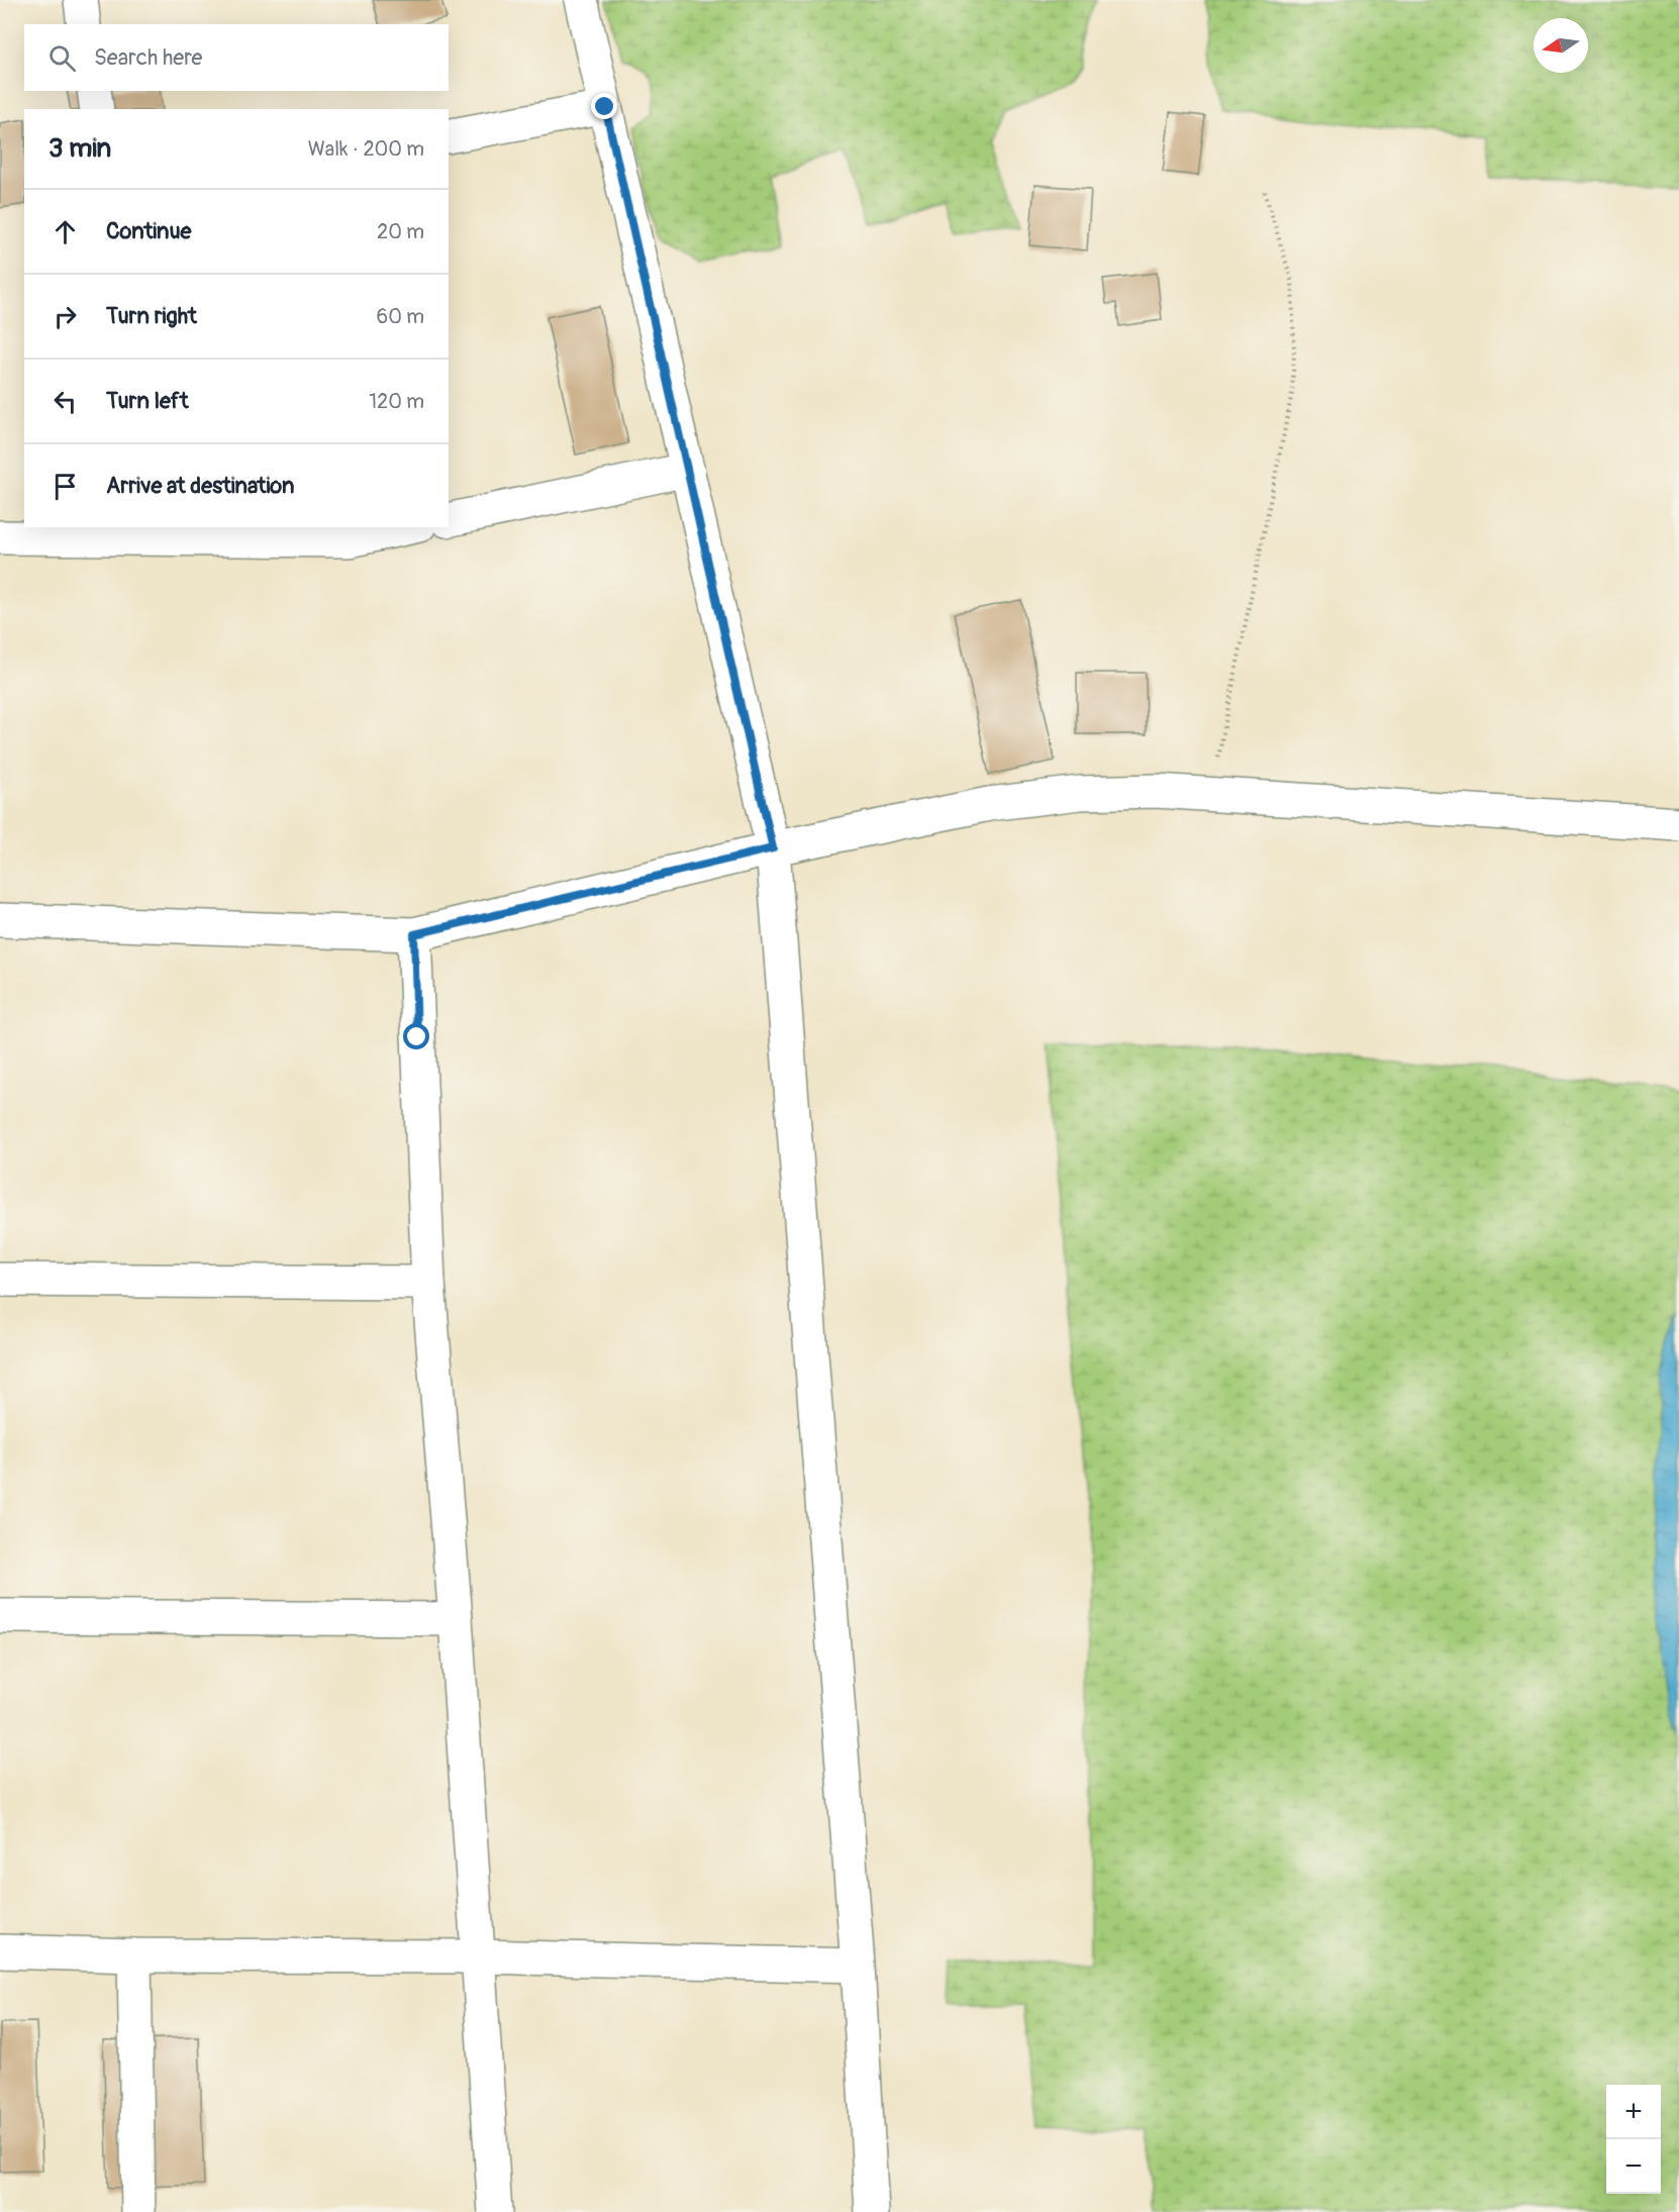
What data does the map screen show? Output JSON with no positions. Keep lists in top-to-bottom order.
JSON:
{
  "north": "left",
  "page": {
    "search": "Search here",
    "heading": ["3 min", "Walk · 200 m"],
    "list": [
      ["Continue", "20 m"],
      ["Turn right", "60 m"],
      ["Turn left", "120 m"],
      "Arrive at destination"
    ],
    "map_buttons": ["+", "−"]
  }
}
